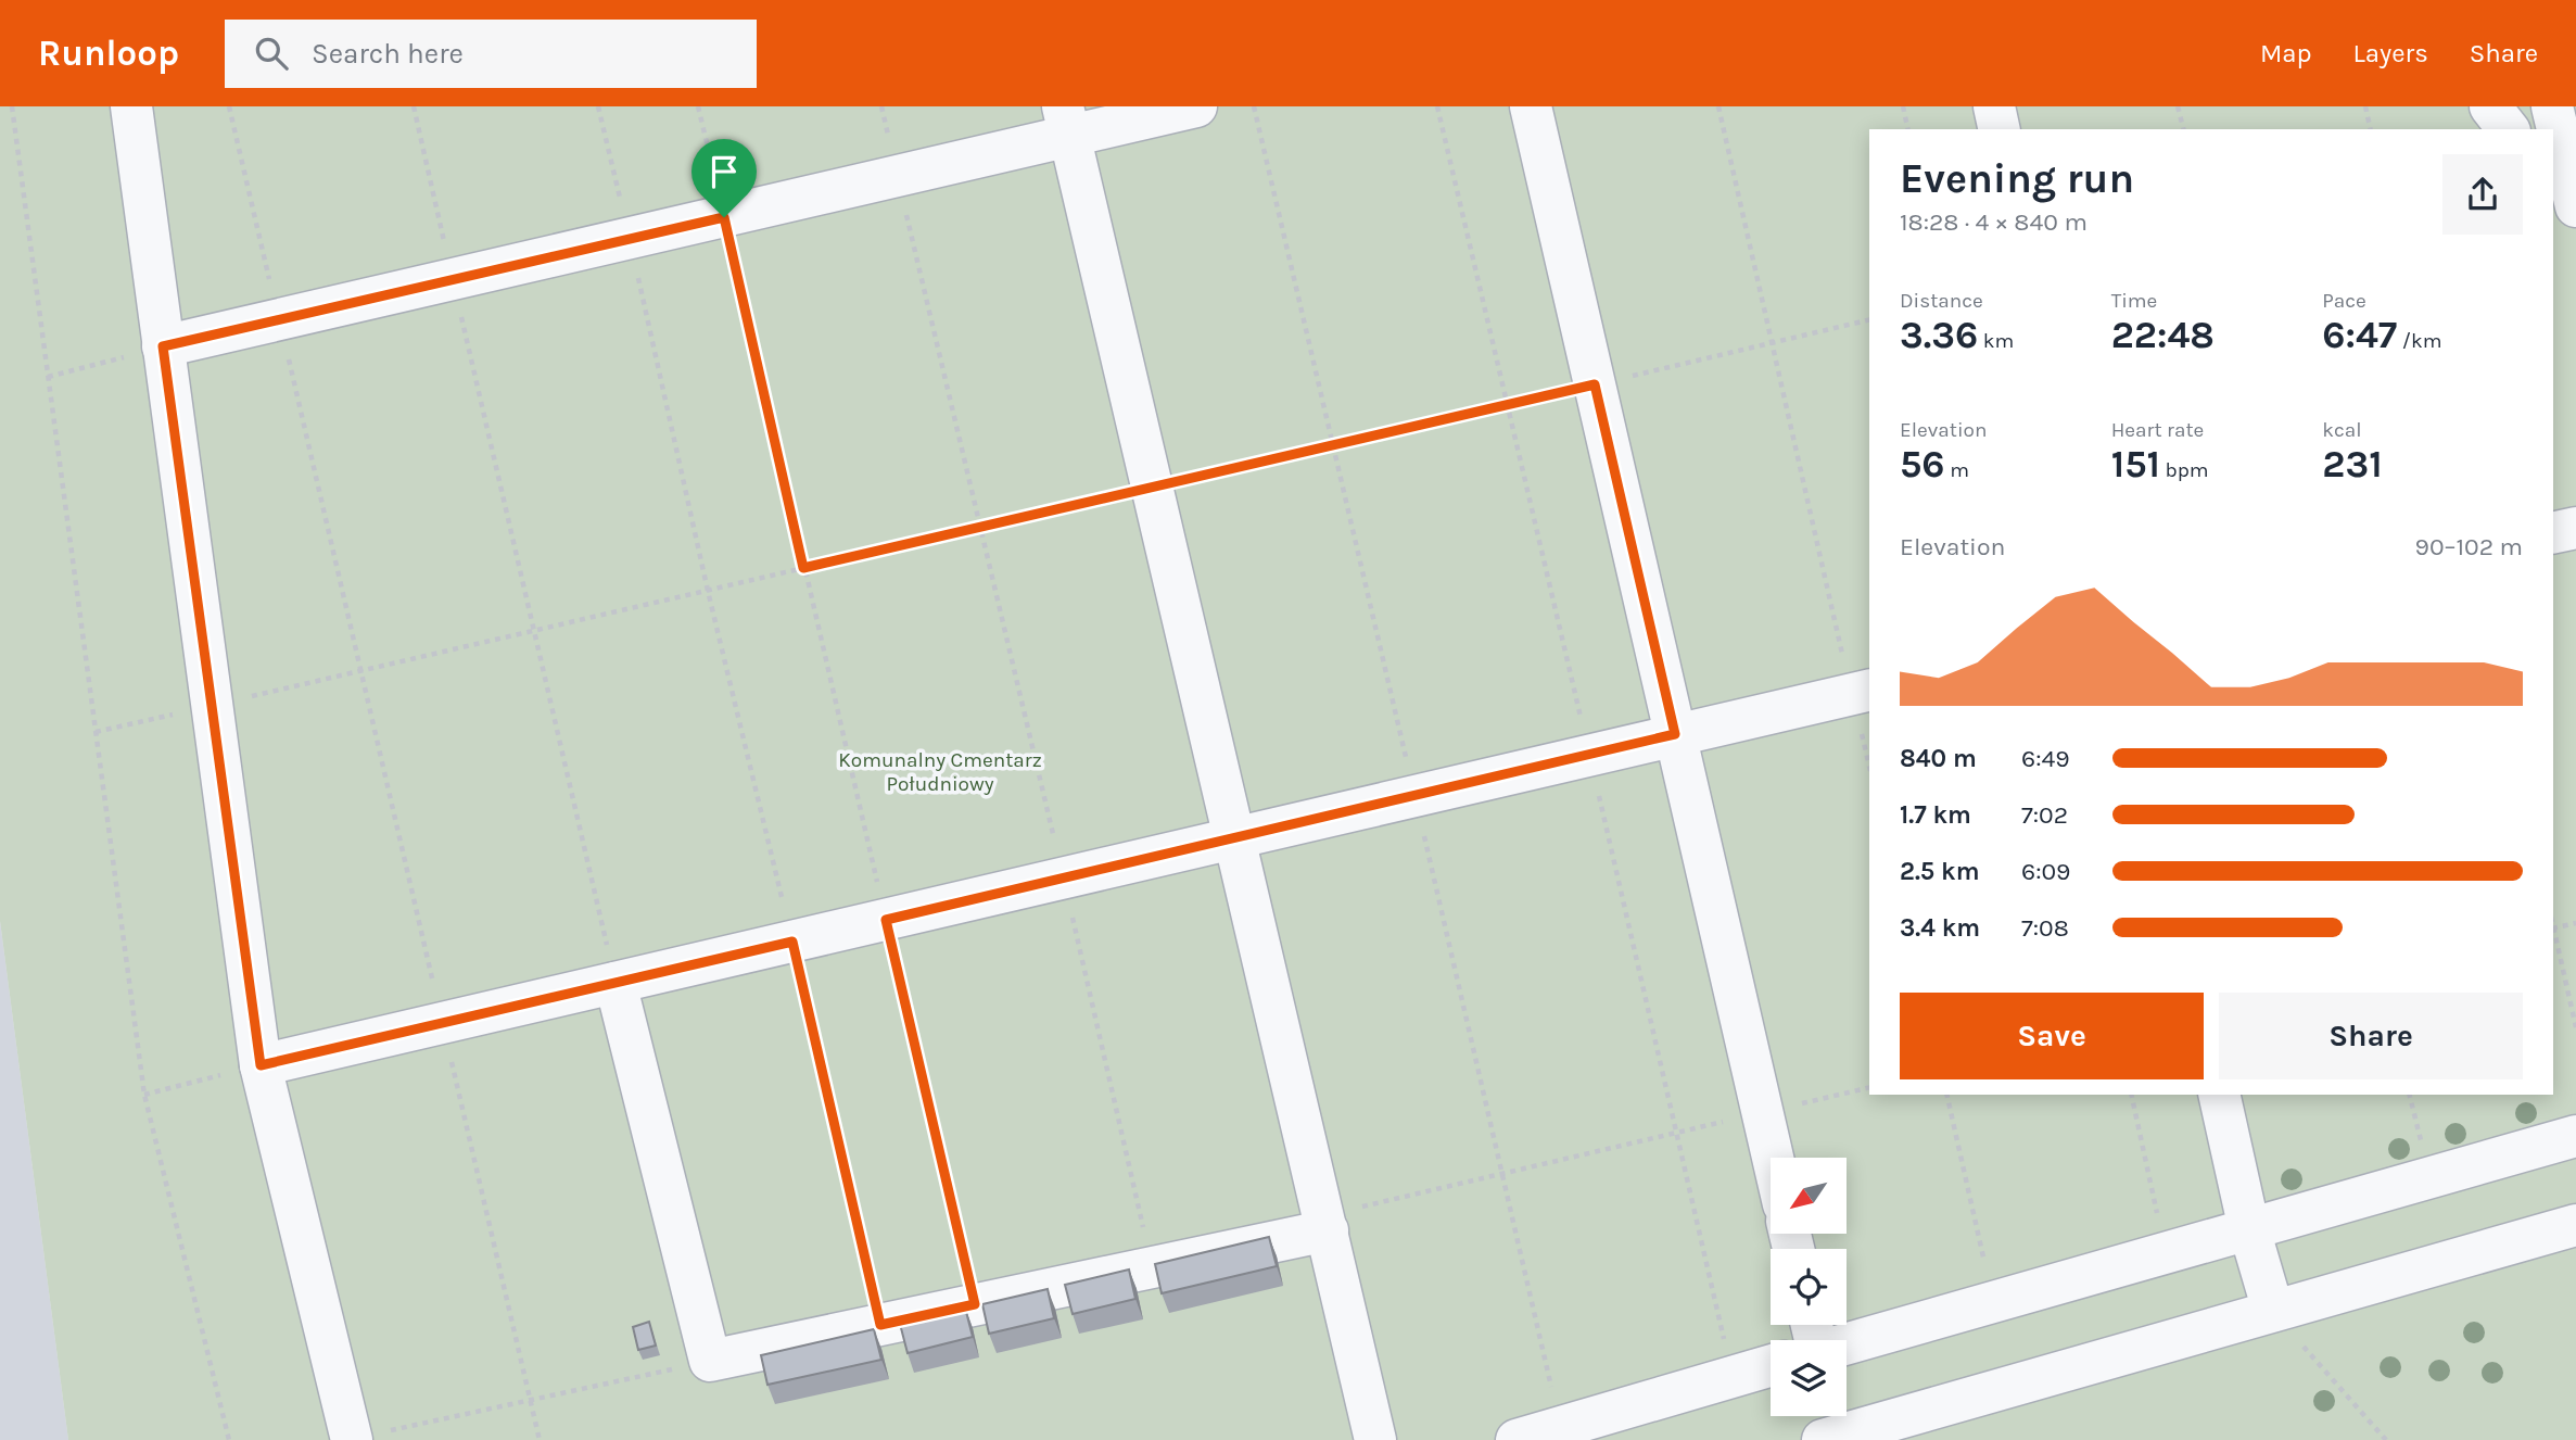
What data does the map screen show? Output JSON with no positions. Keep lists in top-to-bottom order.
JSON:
{
  "parks": ["Komunalny Cmentarz Południowy"],
  "north": "bottom left",
  "page": {
    "header": "Runloop",
    "search": "Search here",
    "nav": ["Map", "Layers", "Share"],
    "heading": ["Evening run", "18:28 · 4 × 840 m"],
    "stats": [
      ["Distance", "3.36 km"],
      ["Time", "22:48"],
      ["Pace", "6:47 /km"],
      ["Elevation", "56 m"],
      ["Heart rate", "151 bpm"],
      ["kcal", "231"]
    ],
    "chart": ["Elevation", "90–102 m"],
    "list": [
      {
        "name": "840 m",
        "note": "6:49"
      },
      {
        "name": "1.7 km",
        "note": "7:02"
      },
      {
        "name": "2.5 km",
        "note": "6:09"
      },
      {
        "name": "3.4 km",
        "note": "7:08"
      }
    ],
    "buttons": ["Save", "Share"]
  }
}
